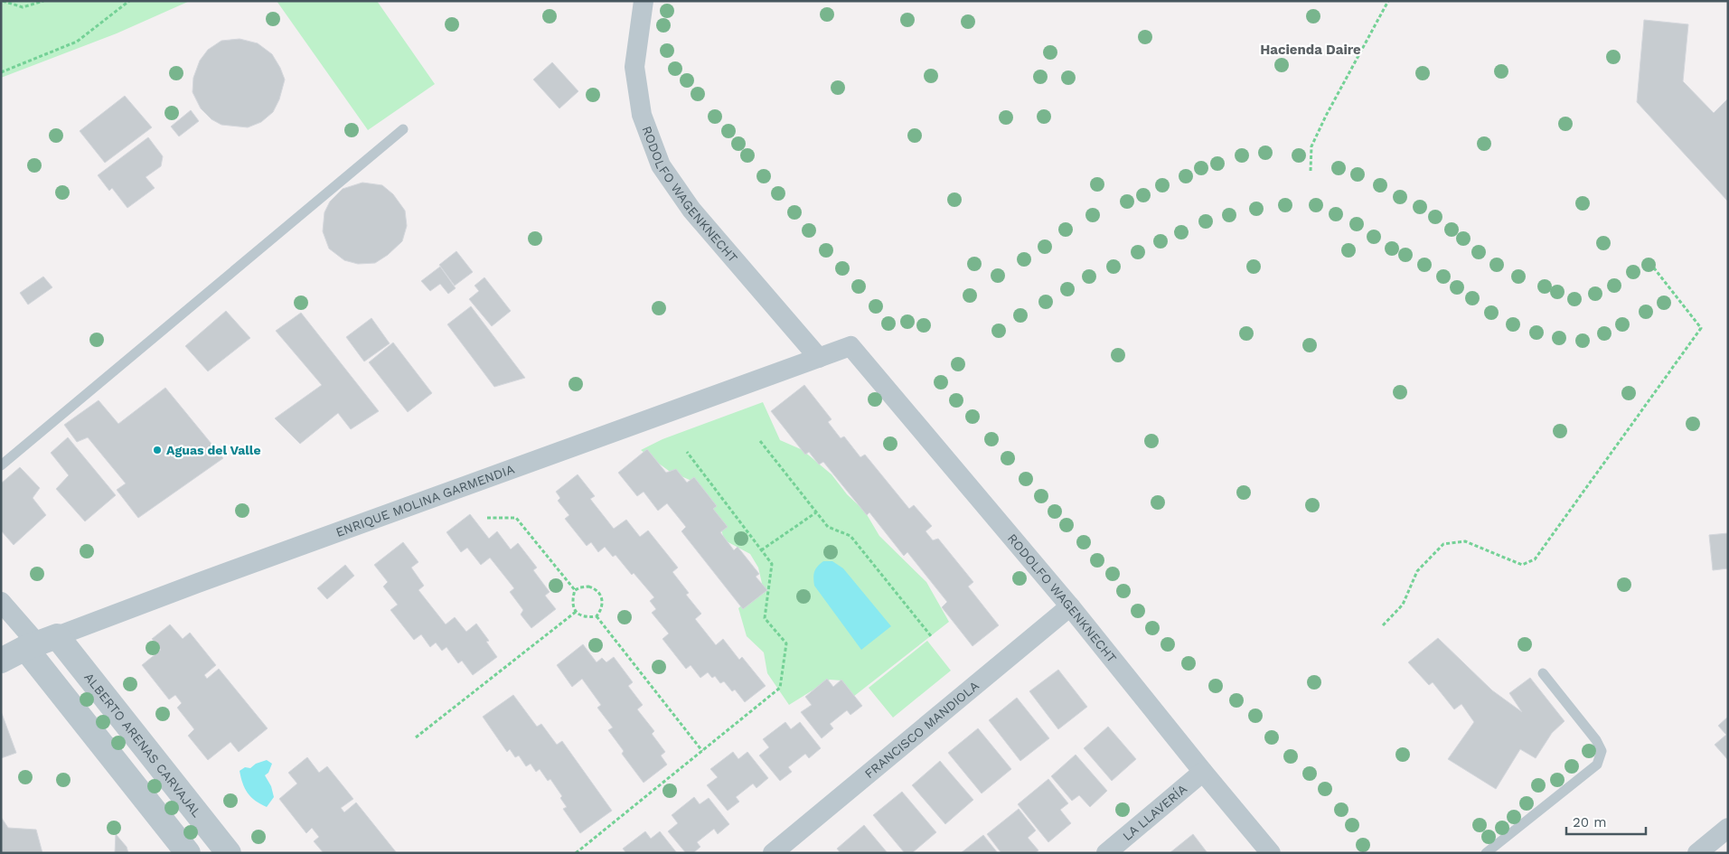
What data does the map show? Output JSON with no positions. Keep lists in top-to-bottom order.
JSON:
{
  "streets": {
    "street": [
      "RODOLFO WAGENKNECHT",
      "ENRIQUE MOLINA GARMENDIA",
      "FRANCISCO MANDIOLA",
      "ALBERTO ARENAS CARVAJAL",
      "LA LLAVERÍA"
    ]
  },
  "crossings": [
    ["RODOLFO WAGENKNECHT", "ENRIQUE MOLINA GARMENDIA"],
    ["RODOLFO WAGENKNECHT", "FRANCISCO MANDIOLA"],
    ["RODOLFO WAGENKNECHT", "LA LLAVERÍA"],
    ["ENRIQUE MOLINA GARMENDIA", "ALBERTO ARENAS CARVAJAL"]
  ],
  "districts": ["Hacienda Daire"],
  "places": ["Aguas del Valle"],
  "scale_bar": "20 m"
}
